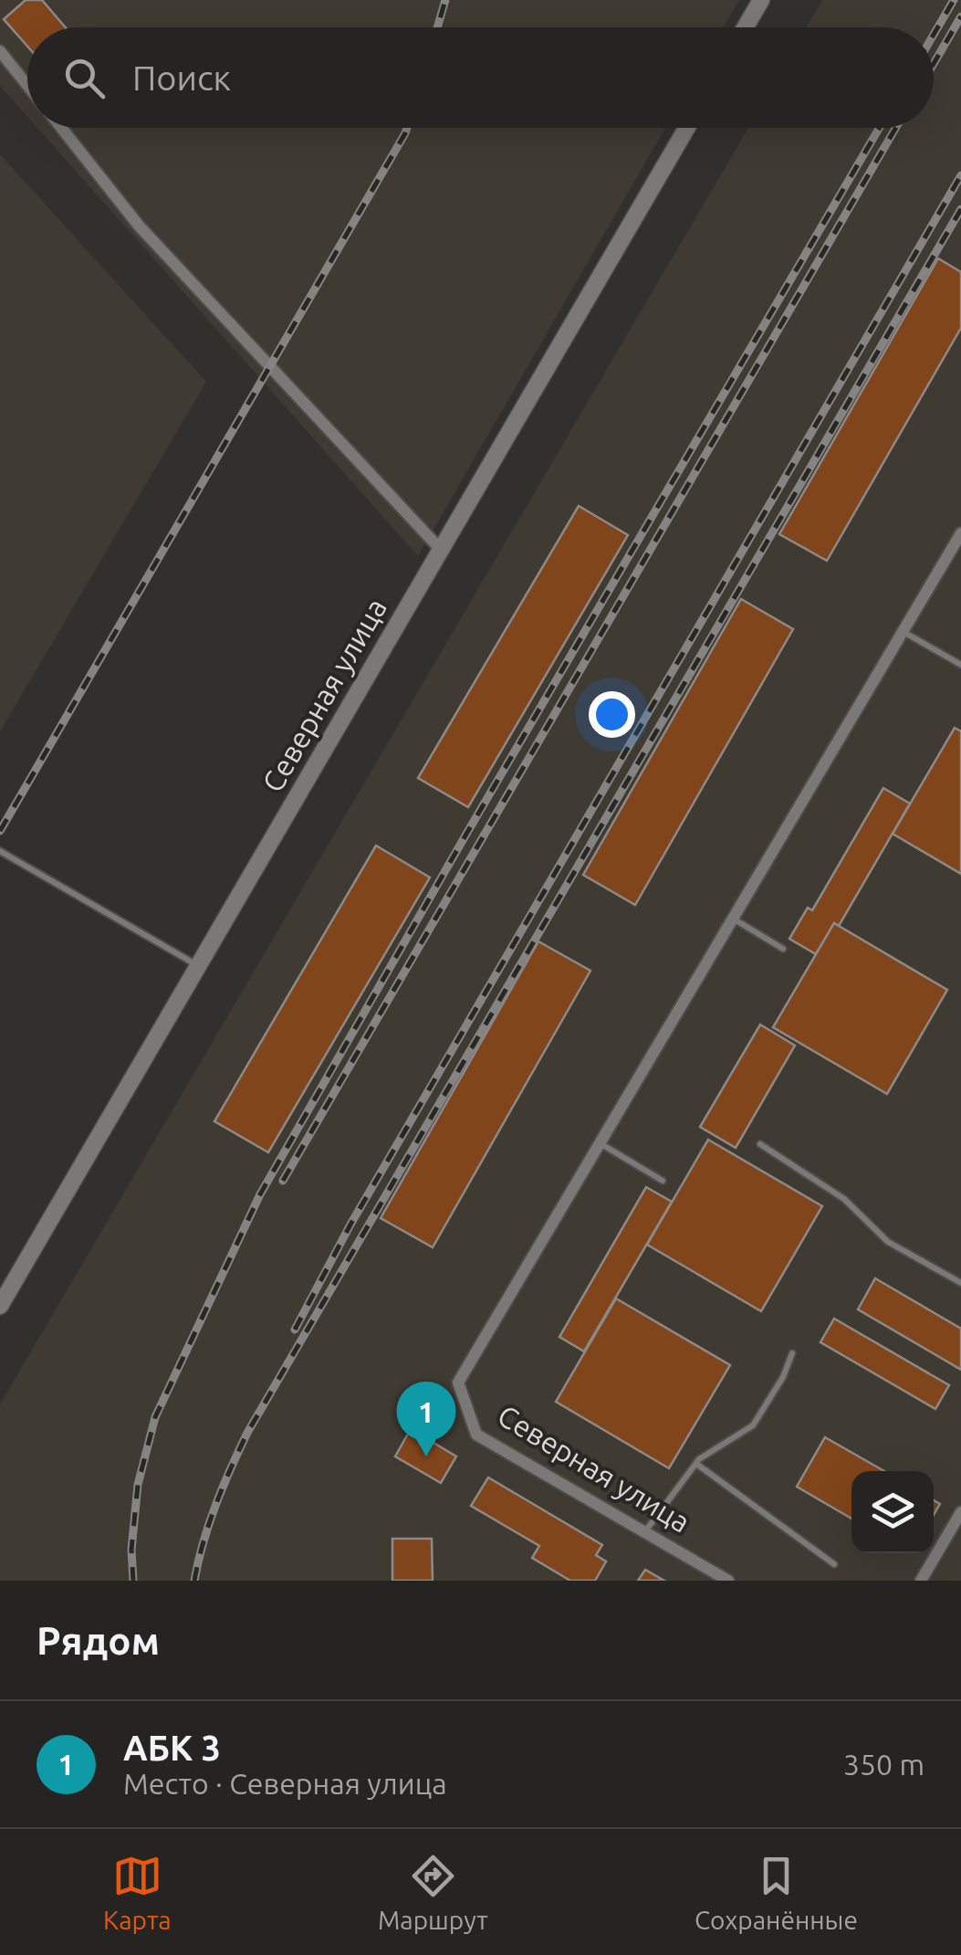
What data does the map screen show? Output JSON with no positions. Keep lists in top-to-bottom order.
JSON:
{
  "streets": {
    "main road": ["Северная улица"]
  },
  "page": {
    "search": "Поиск",
    "pins": "1",
    "heading": "Рядом",
    "list": [
      {
        "mark": "1",
        "name": "АБК 3",
        "note": "Место · Северная улица",
        "value": "350 m"
      }
    ],
    "nav": ["Карта", "Маршрут", "Сохранённые"]
  }
}
